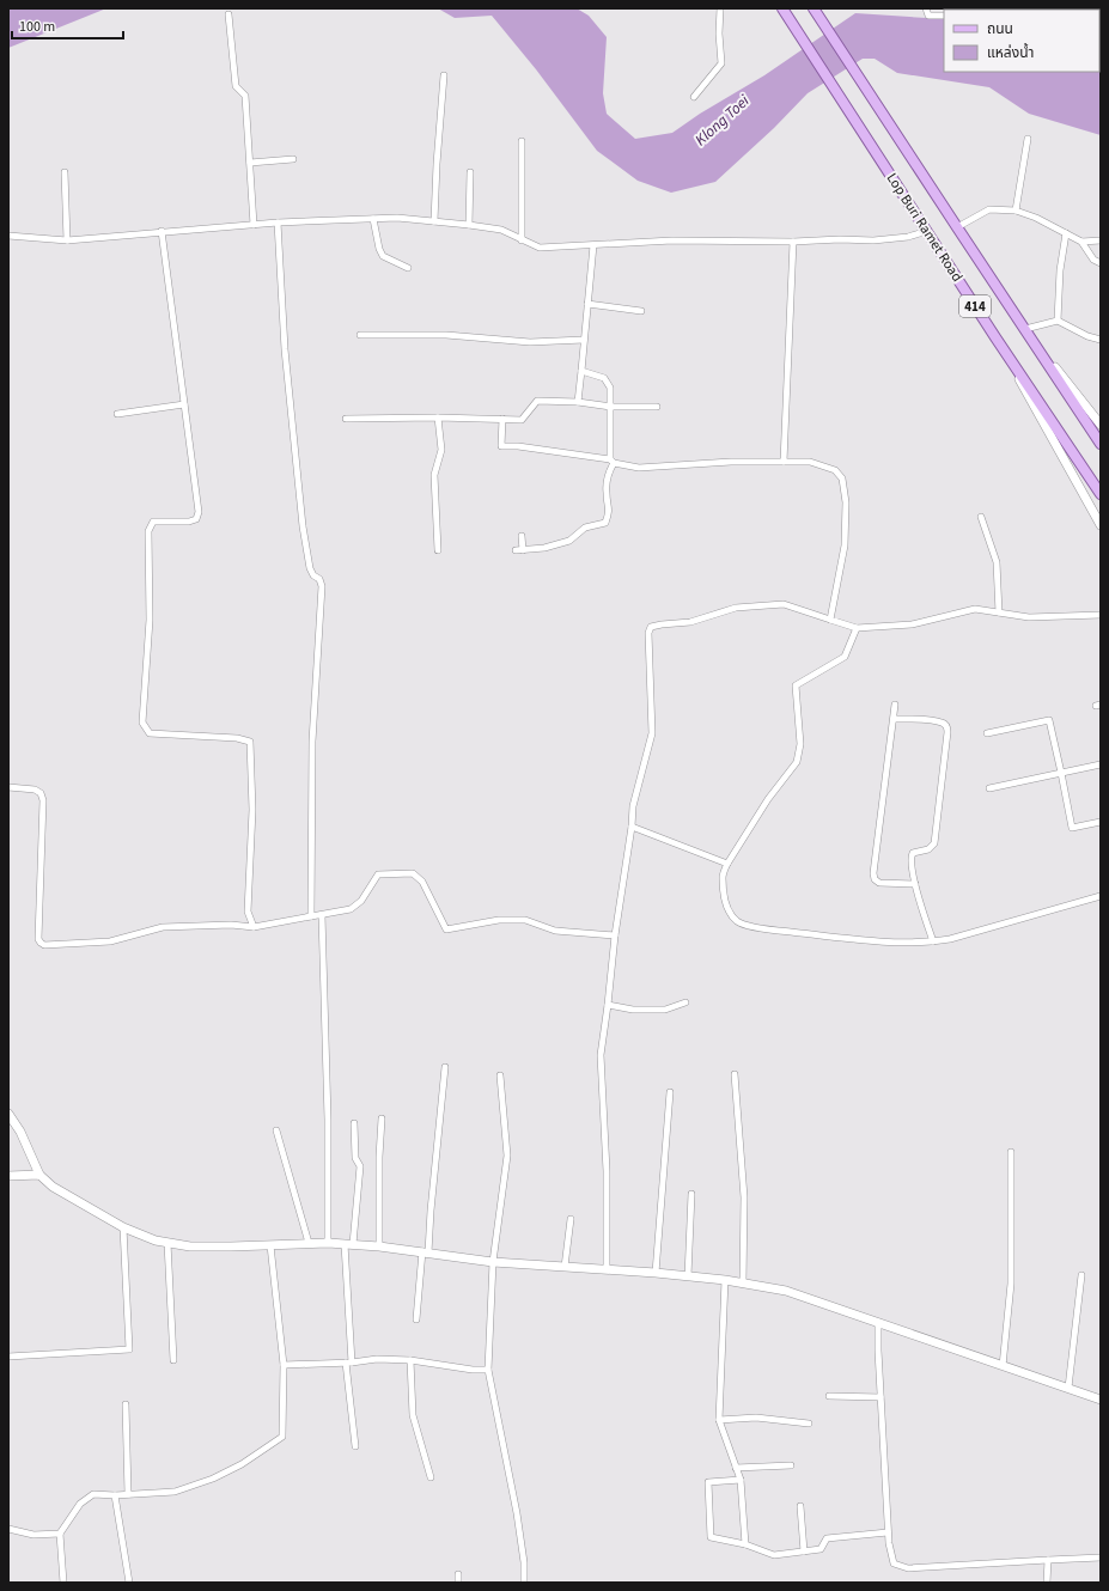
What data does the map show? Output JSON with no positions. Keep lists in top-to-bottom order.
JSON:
{
  "streets": {
    "main road": ["Lop Buri Ramet Road", "414"]
  },
  "crossings": [
    ["Lop Buri Ramet Road", "414"]
  ],
  "water": ["Klong Toei"],
  "legend": ["ถนน", "แหล่งน้ำ"],
  "scale_bar": "100 m"
}
